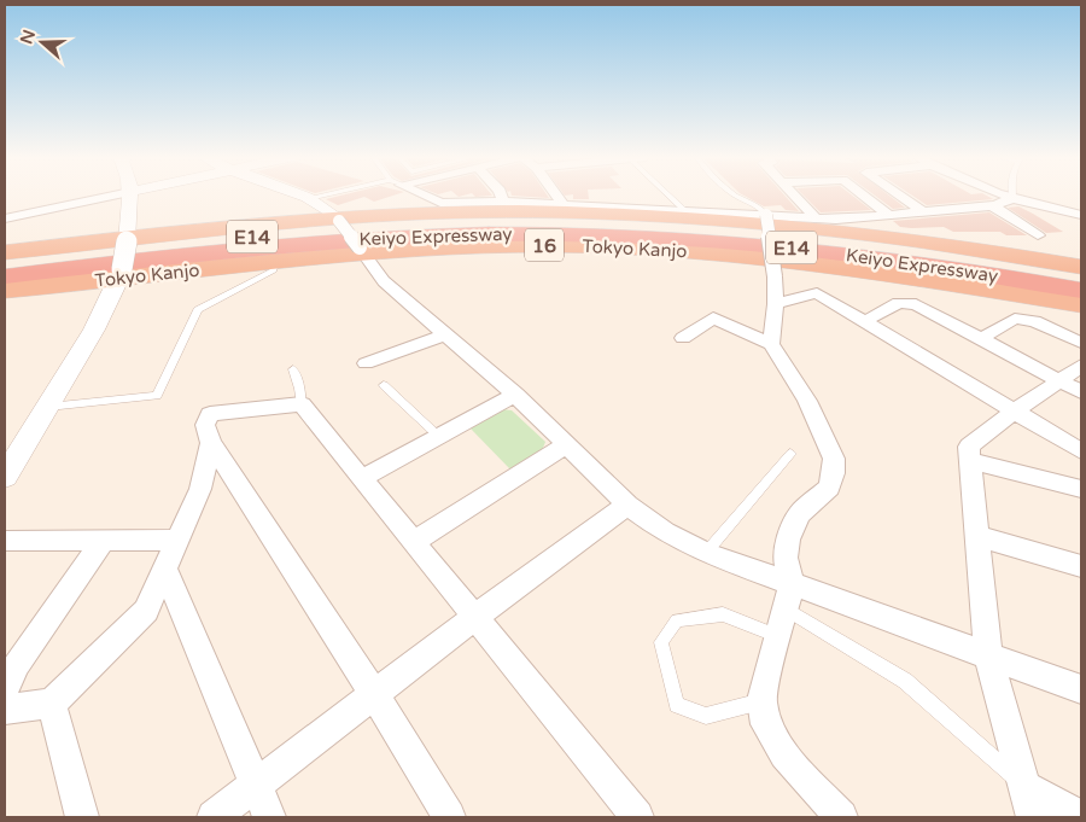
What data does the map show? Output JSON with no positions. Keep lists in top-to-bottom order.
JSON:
{
  "streets": {
    "highway": [
      "E14",
      "Keiyo Expressway",
      "16",
      "Tokyo Kanjo"
    ]
  },
  "north": "left"
}
